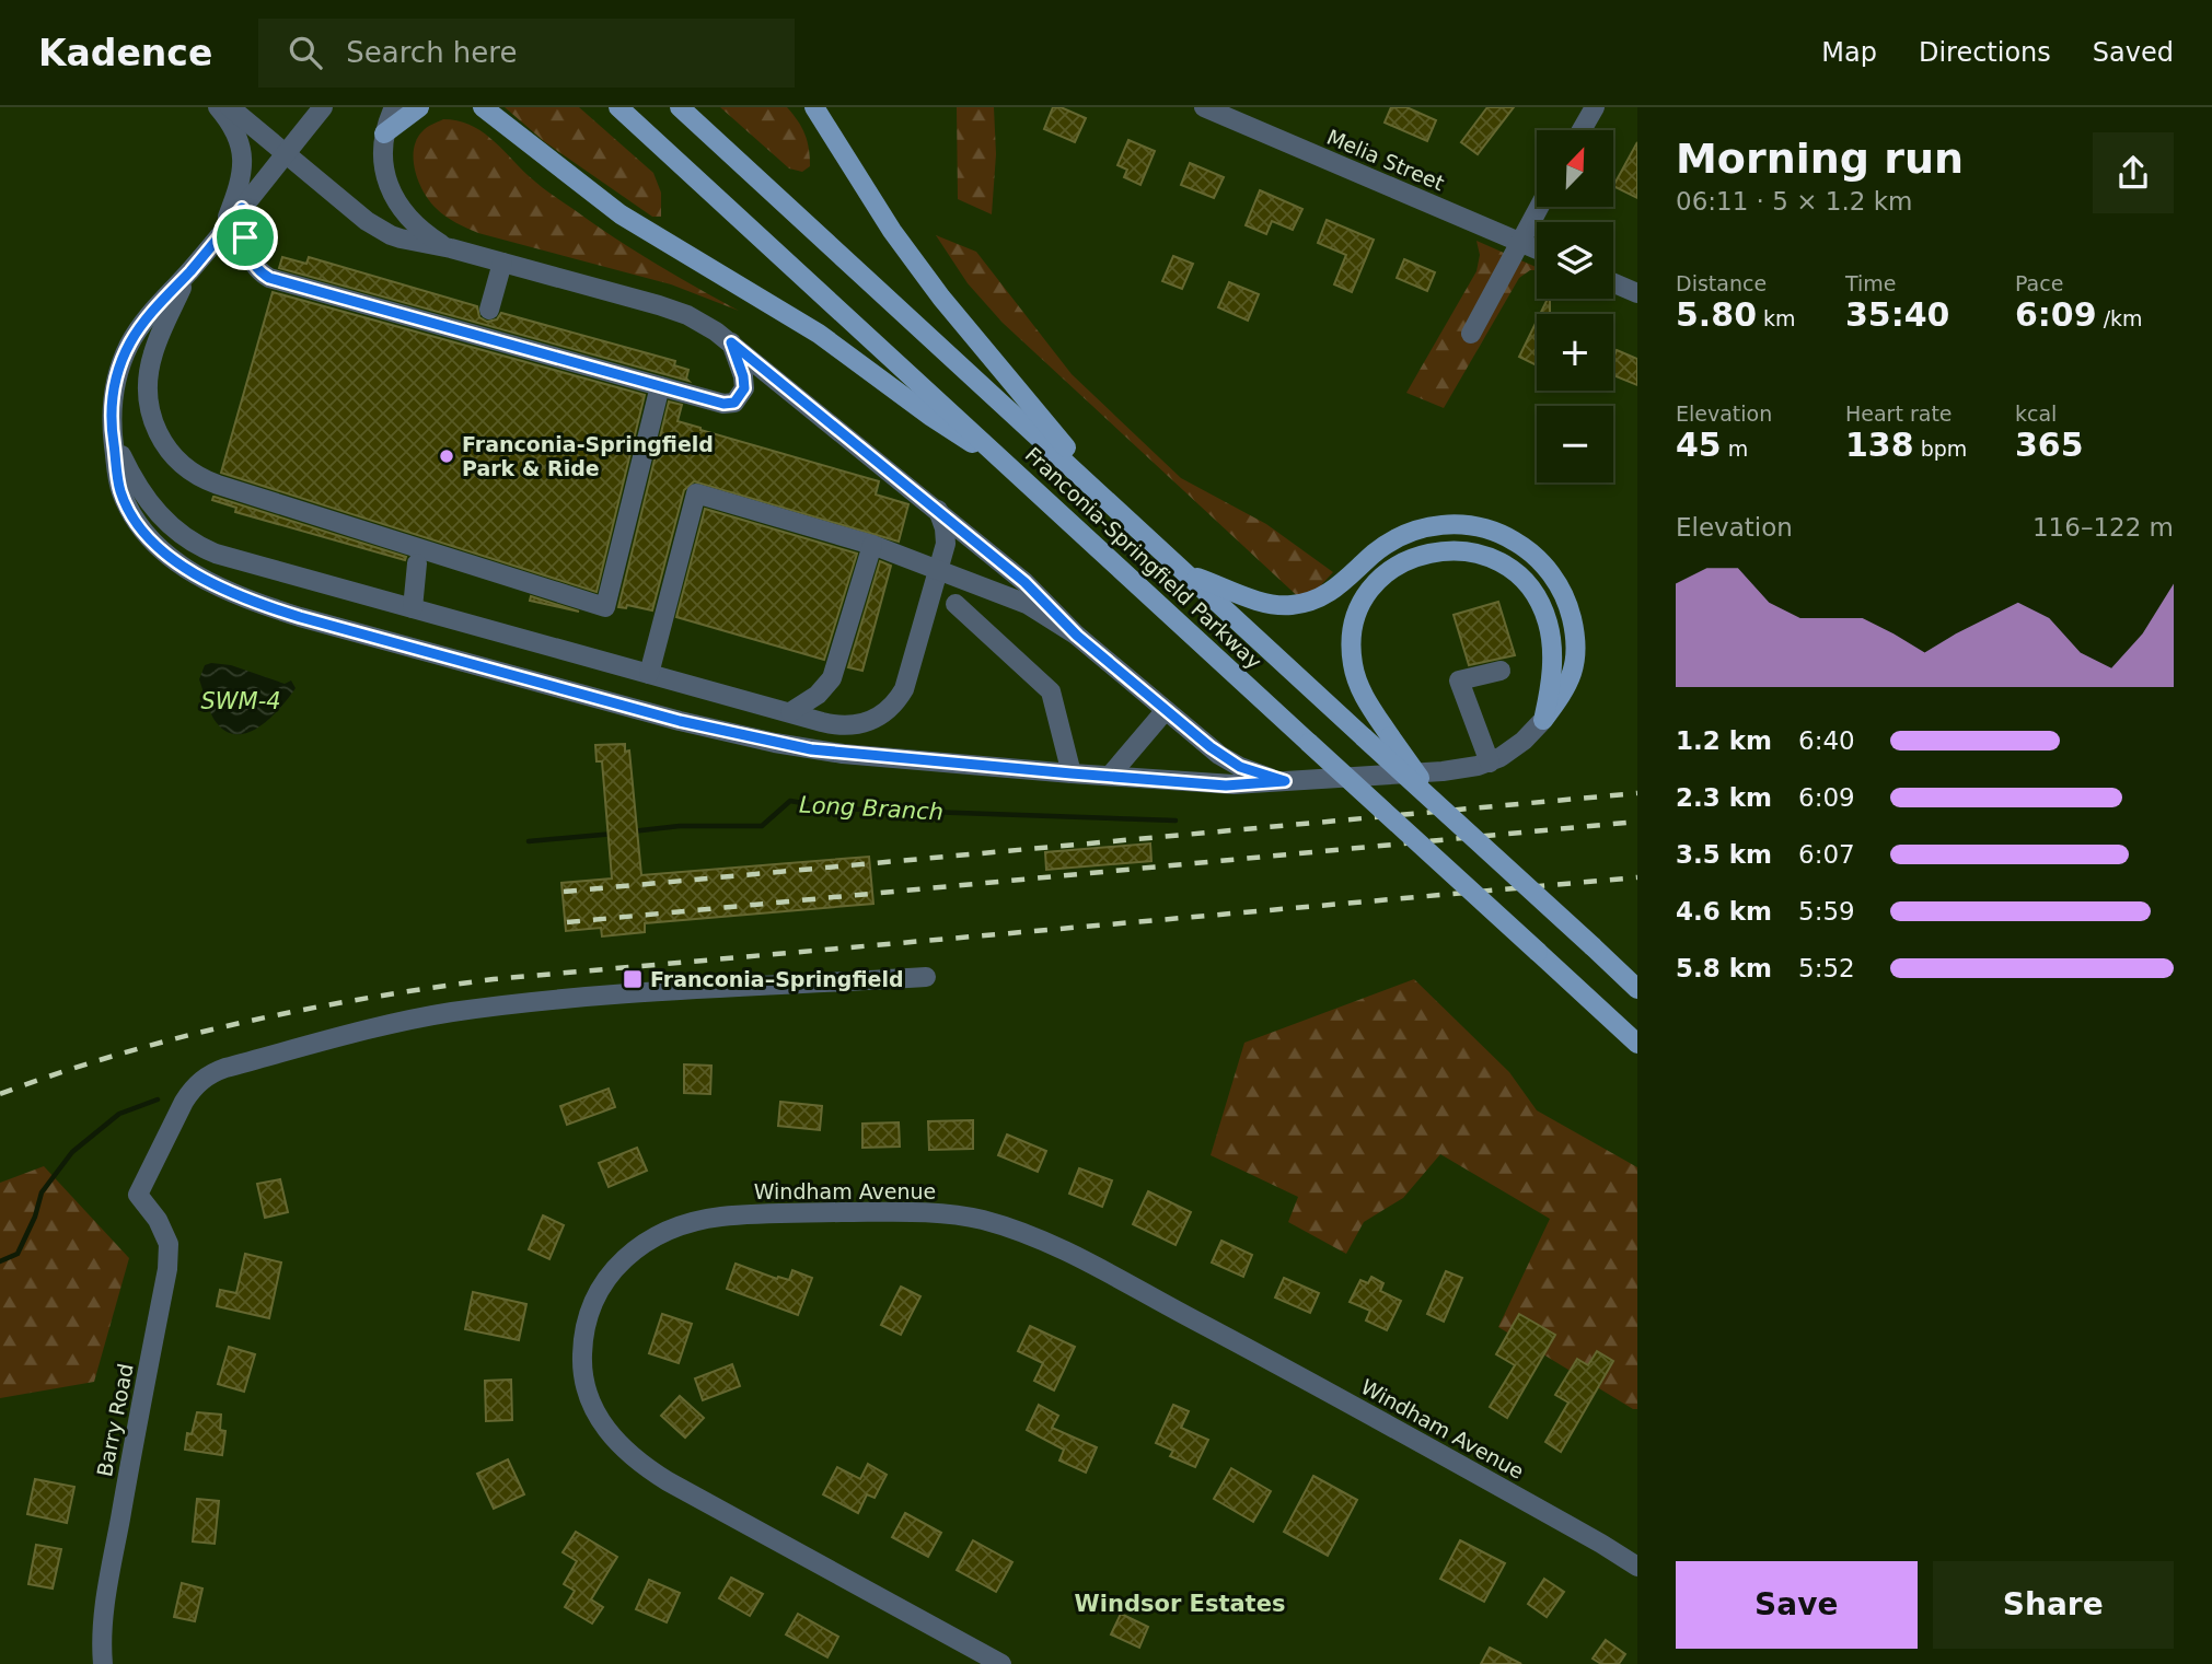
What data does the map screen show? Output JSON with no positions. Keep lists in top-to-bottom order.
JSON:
{
  "streets": {
    "main road": ["Franconia-Springfield Parkway"],
    "street": ["Melia Street", "Windham Avenue", "Barry Road"]
  },
  "districts": ["Windsor Estates"],
  "water": ["SWM-4", "Long Branch"],
  "places": {
    "other": ["Franconia-Springfield Park & Ride"],
    "transit": ["Franconia–Springfield"]
  },
  "north": "top right",
  "page": {
    "header": "Kadence",
    "search": "Search here",
    "nav": ["Map", "Directions", "Saved"],
    "heading": ["Morning run", "06:11 · 5 × 1.2 km"],
    "map_buttons": ["+", "−"],
    "stats": [
      ["Distance", "5.80 km"],
      ["Time", "35:40"],
      ["Pace", "6:09 /km"],
      ["Elevation", "45 m"],
      ["Heart rate", "138 bpm"],
      ["kcal", "365"]
    ],
    "chart": ["Elevation", "116–122 m"],
    "list": [
      {
        "name": "1.2 km",
        "note": "6:40"
      },
      {
        "name": "2.3 km",
        "note": "6:09"
      },
      {
        "name": "3.5 km",
        "note": "6:07"
      },
      {
        "name": "4.6 km",
        "note": "5:59"
      },
      {
        "name": "5.8 km",
        "note": "5:52"
      }
    ],
    "buttons": ["Save", "Share"]
  }
}
